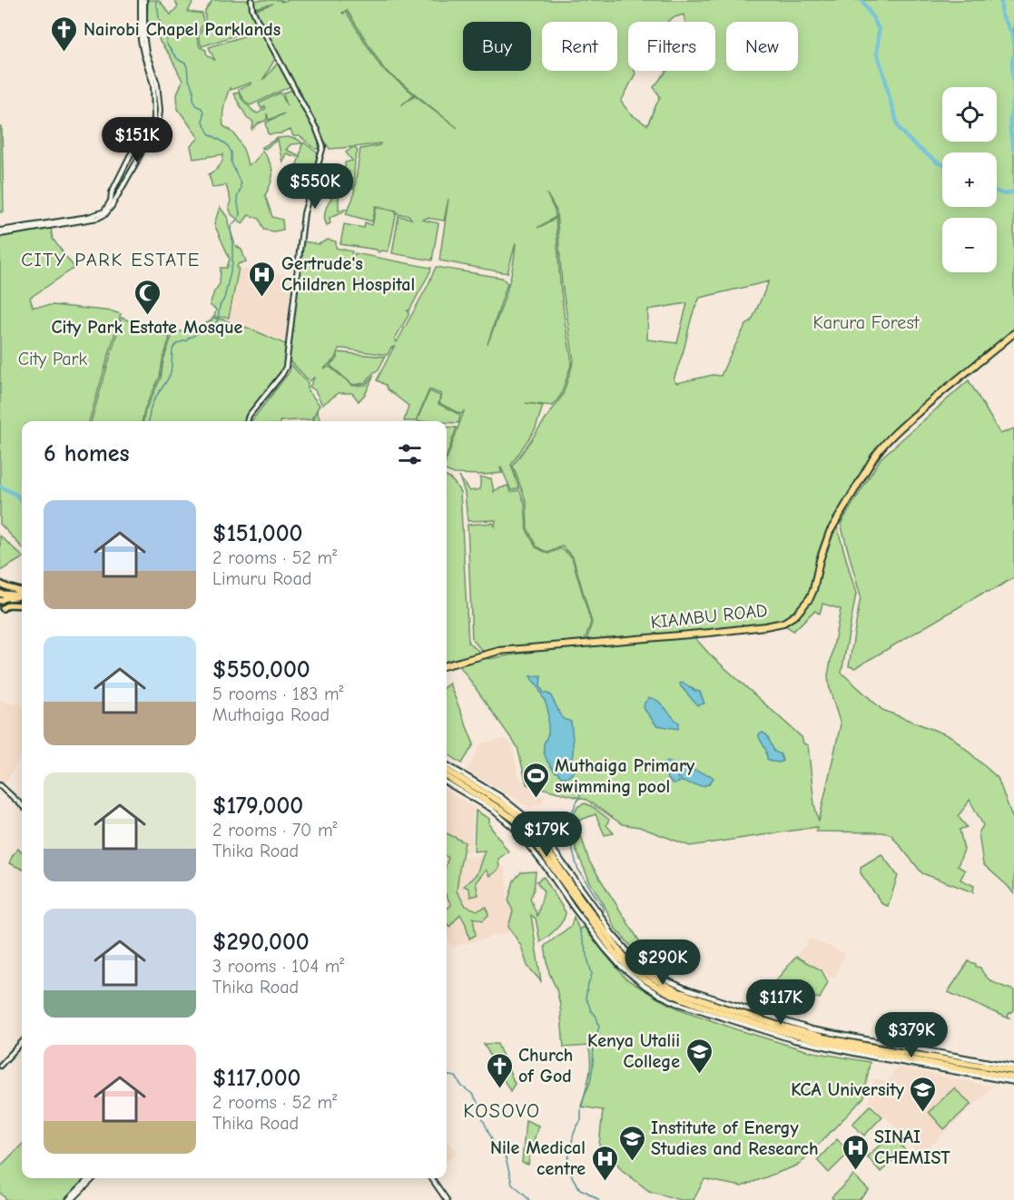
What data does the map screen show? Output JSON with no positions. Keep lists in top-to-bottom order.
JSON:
{
  "streets": {
    "highway": ["KIAMBU ROAD"]
  },
  "districts": ["CITY PARK ESTATE", "KOSOVO"],
  "parks": ["Karura Forest", "City Park"],
  "places": {
    "church": ["Nairobi Chapel Parklands", "Church of God"],
    "hospital": ["Gertrude's Children Hospital", "SINAI CHEMIST", "Nile Medical centre"],
    "mosque": ["City Park Estate Mosque"],
    "sports": ["Muthaiga Primary swimming pool"],
    "school or university": ["Kenya Utalii College", "KCA University", "Institute of Energy Studies and Research"]
  },
  "page": {
    "chip": [
      "Buy",
      "Rent",
      "Filters",
      "New"
    ],
    "map_buttons": ["+", "−"],
    "price": [
      "$151K",
      "$550K",
      "$179K",
      "$290K",
      "$117K",
      "$379K"
    ],
    "heading": "6 homes",
    "list": [
      {
        "name": "$151,000",
        "note": "2 rooms · 52 m² · Limuru Road"
      },
      {
        "name": "$550,000",
        "note": "5 rooms · 183 m² · Muthaiga Road"
      },
      {
        "name": "$179,000",
        "note": "2 rooms · 70 m² · Thika Road"
      },
      {
        "name": "$290,000",
        "note": "3 rooms · 104 m² · Thika Road"
      },
      {
        "name": "$117,000",
        "note": "2 rooms · 52 m² · Thika Road"
      }
    ]
  }
}
